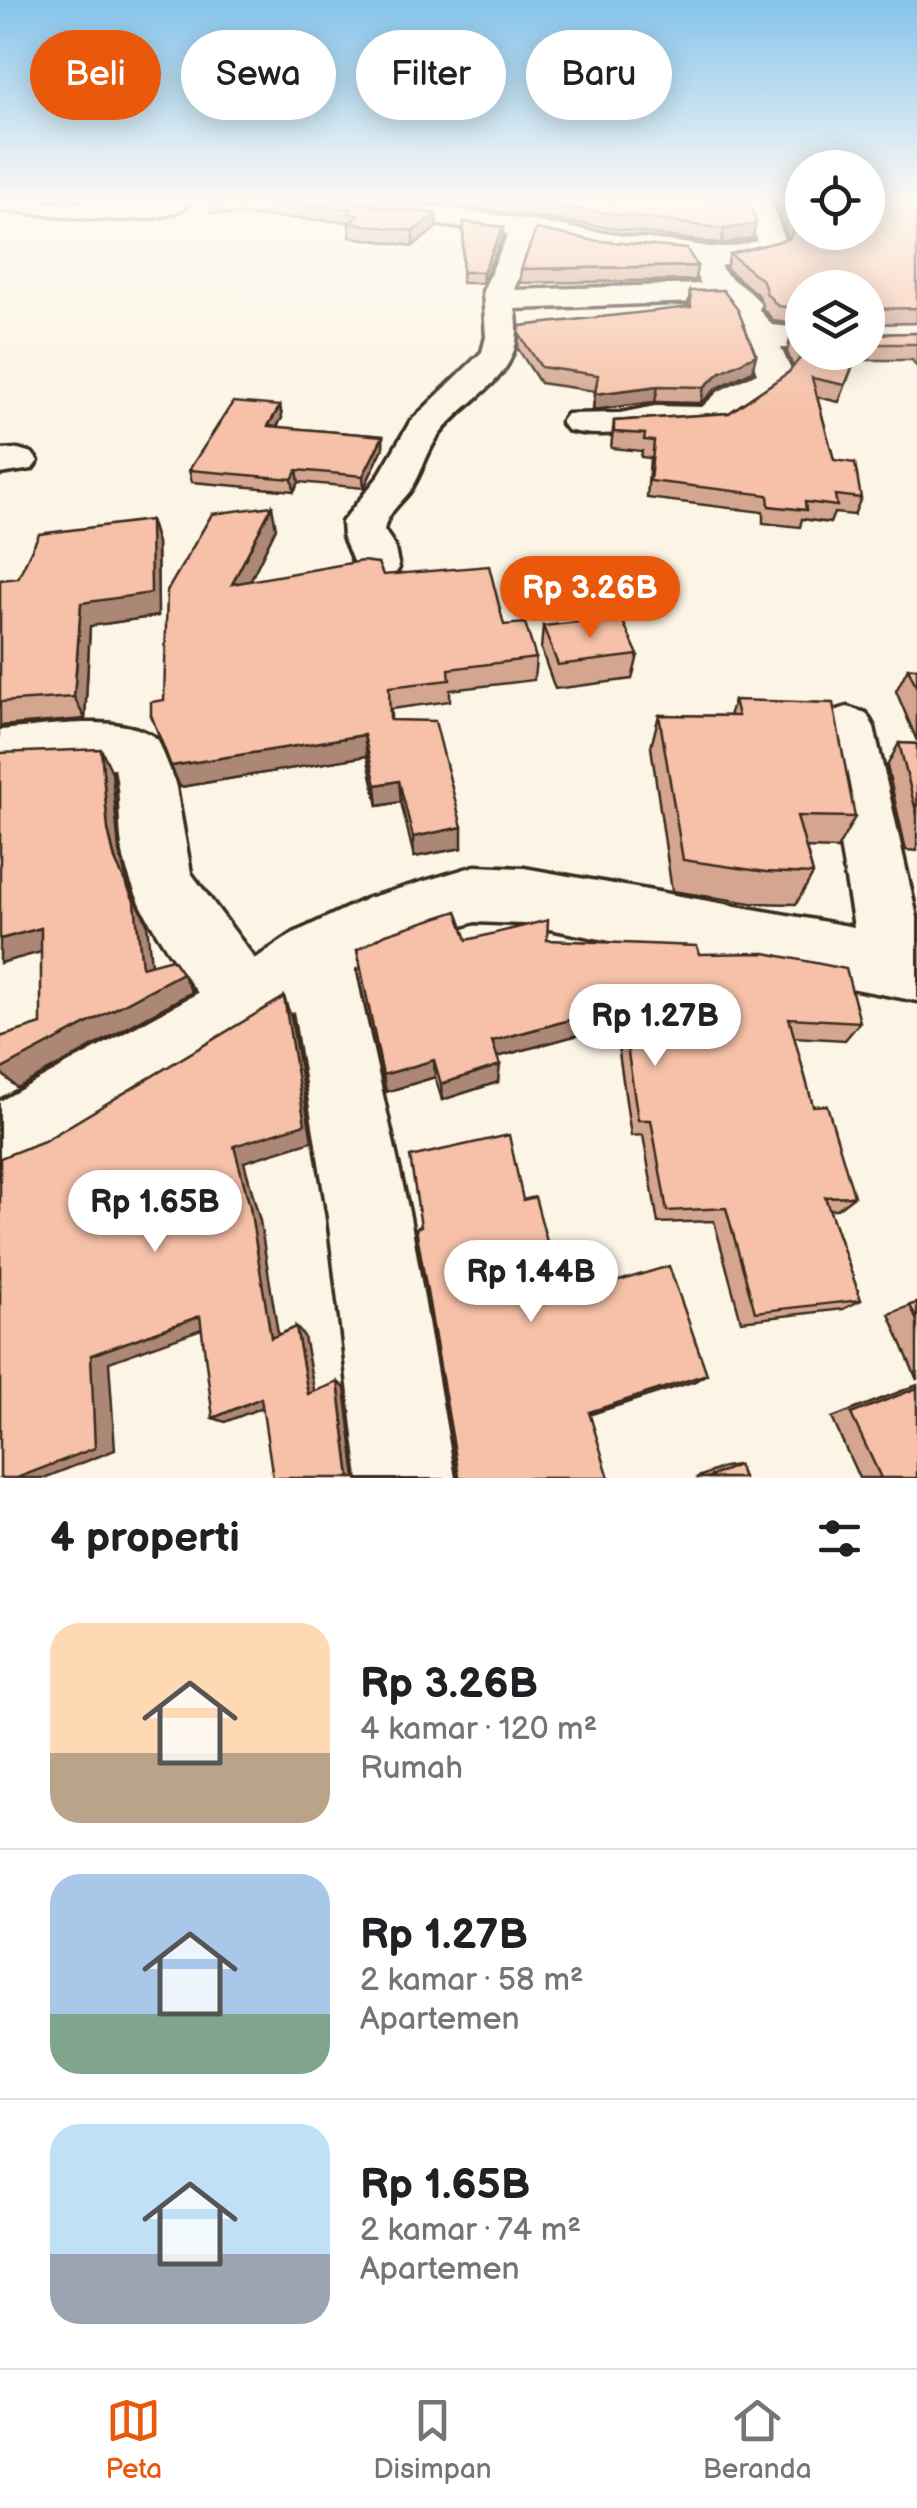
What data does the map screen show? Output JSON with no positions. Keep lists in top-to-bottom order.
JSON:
{
  "page": {
    "chip": [
      "Beli",
      "Sewa",
      "Filter",
      "Baru"
    ],
    "price": [
      "Rp 3.26B",
      "Rp 1.27B",
      "Rp 1.65B",
      "Rp 1.44B"
    ],
    "heading": "4 properti",
    "list": [
      {
        "name": "Rp 3.26B",
        "note": "4 kamar · 120 m² · Rumah"
      },
      {
        "name": "Rp 1.27B",
        "note": "2 kamar · 58 m² · Apartemen"
      },
      {
        "name": "Rp 1.65B",
        "note": "2 kamar · 74 m² · Apartemen"
      }
    ],
    "tabs": ["Peta", "Disimpan", "Beranda"]
  }
}
